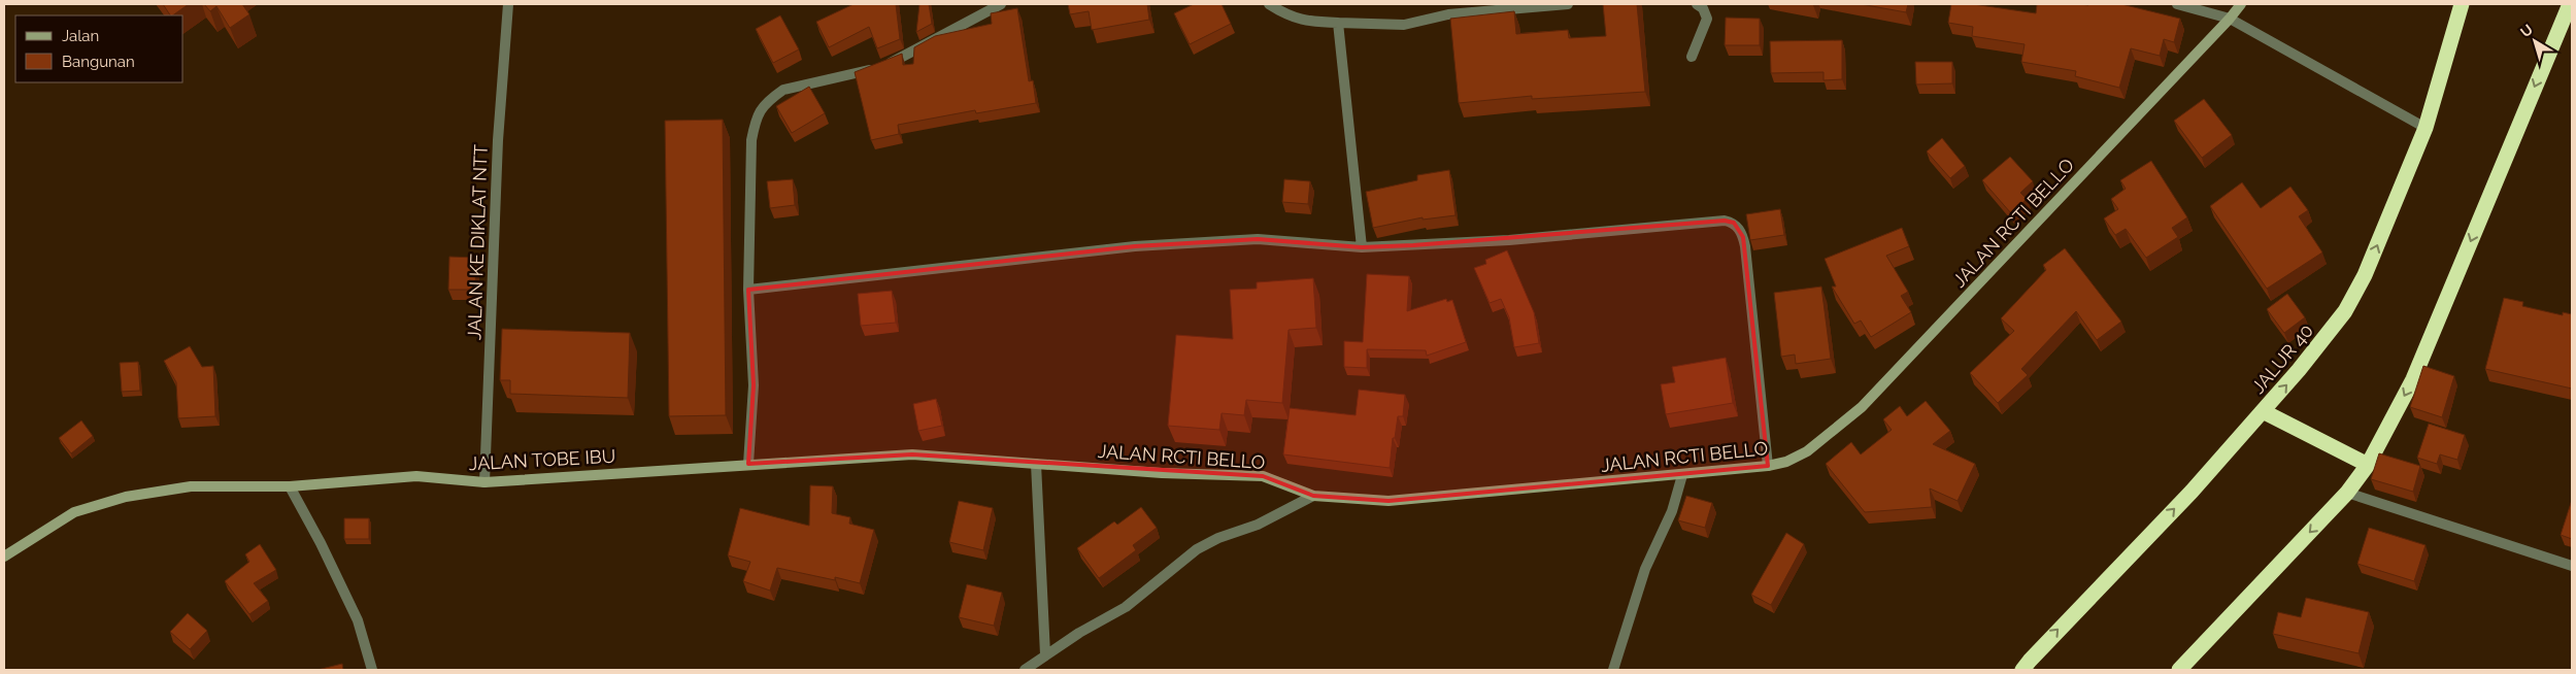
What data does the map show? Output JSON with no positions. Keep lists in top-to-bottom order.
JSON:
{
  "streets": {
    "highway": ["JALUR 40"],
    "street": ["JALAN RCTI BELLO", "JALAN KE DIKLAT NTT", "JALAN TOBE IBU"]
  },
  "crossings": [
    ["JALAN RCTI BELLO", "JALAN TOBE IBU"],
    ["JALAN KE DIKLAT NTT", "JALAN TOBE IBU"]
  ],
  "legend": ["Jalan", "Bangunan"],
  "north": "top left"
}
